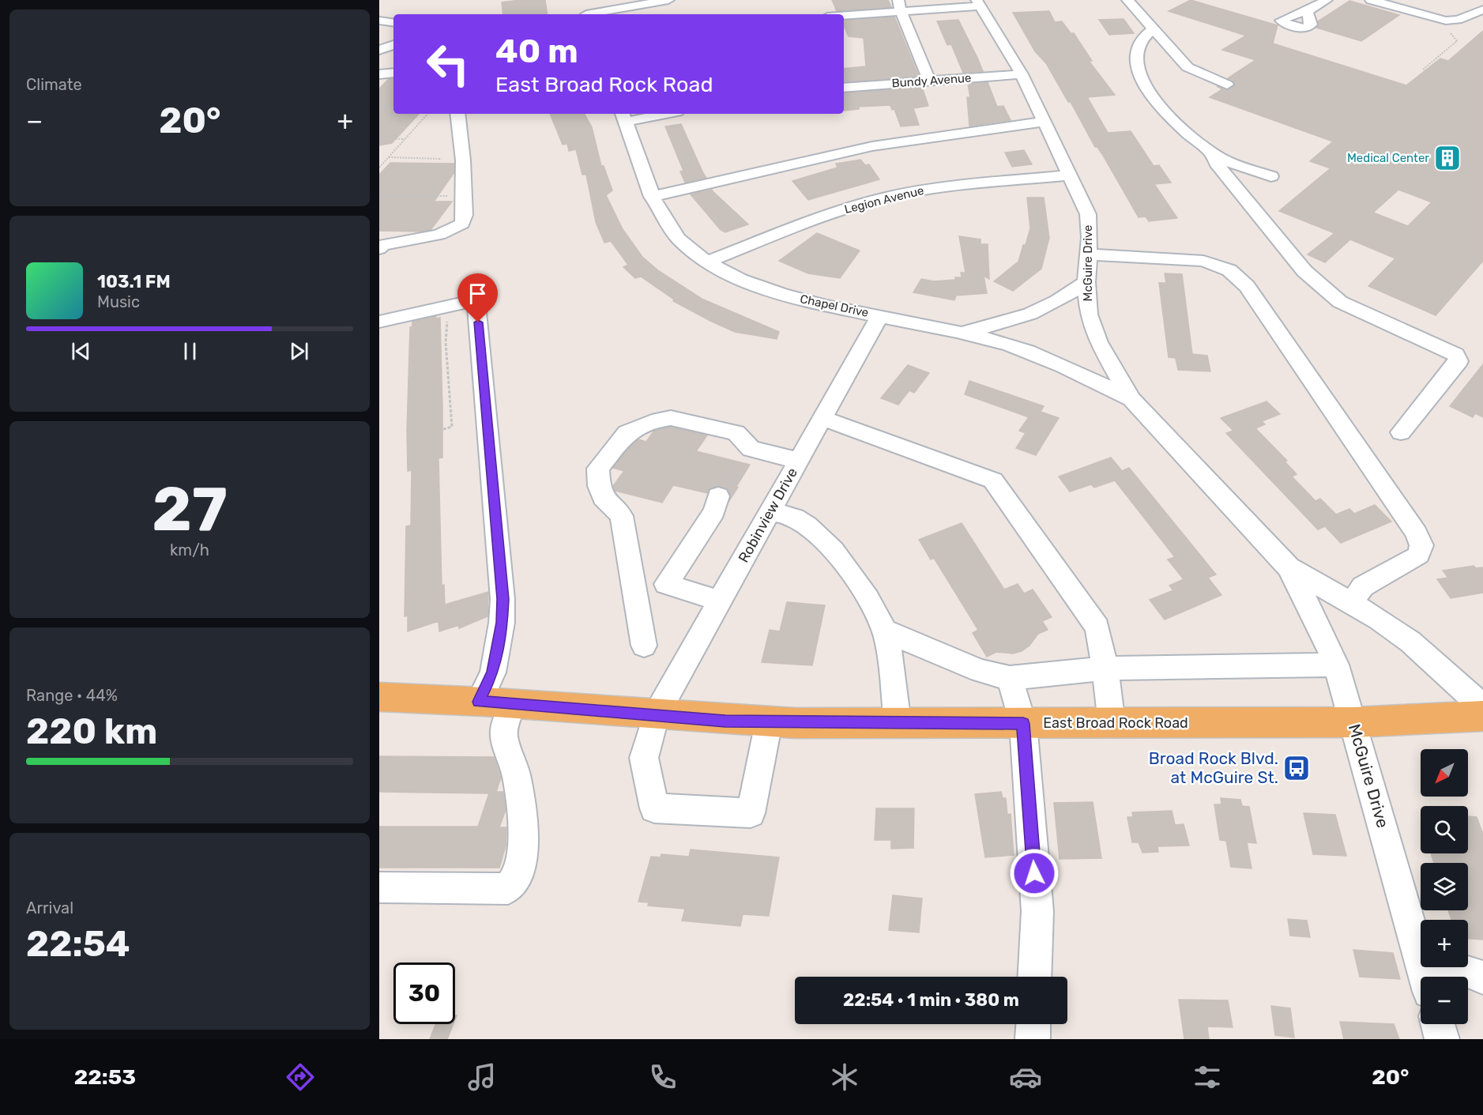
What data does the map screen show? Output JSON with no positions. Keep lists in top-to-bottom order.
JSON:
{
  "streets": {
    "main road": ["East Broad Rock Road"],
    "street": [
      "Bundy Avenue",
      "Legion Avenue",
      "McGuire Drive",
      "Chapel Drive",
      "Robinview Drive"
    ]
  },
  "crossings": [
    ["Bundy Avenue", "McGuire Drive"],
    ["Legion Avenue", "McGuire Drive"],
    ["Legion Avenue", "Chapel Drive"],
    ["McGuire Drive", "Chapel Drive"],
    ["McGuire Drive", "East Broad Rock Road"],
    ["Chapel Drive", "Robinview Drive"],
    ["Robinview Drive", "East Broad Rock Road"]
  ],
  "places": {
    "building": ["Medical Center"],
    "bus stop": ["Broad Rock Blvd. at McGuire St."]
  },
  "north": "bottom left",
  "page": {
    "tile": [
      "Climate",
      ["27", "km/h"],
      ["Range · 44%", "220 km"],
      ["Arrival", "22:54"]
    ],
    "turn": ["40 m", "East Broad Rock Road"],
    "heat": ["−", "20°", "+"],
    "song": ["103.1 FM", "Music"],
    "map_buttons": ["+", "−"],
    "limit": "30",
    "trip": "22:54 · 1 min · 380 m",
    "tabs": ["22:53", "20°"]
  }
}
